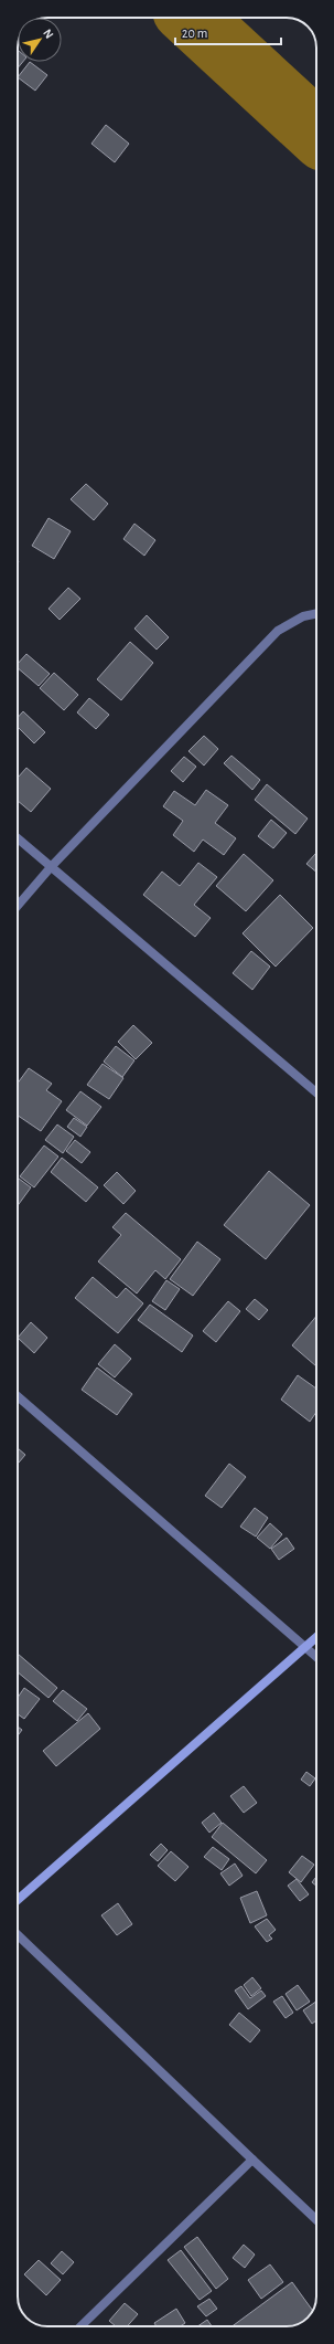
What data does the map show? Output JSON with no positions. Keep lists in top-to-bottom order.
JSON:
{
  "scale_bar": "20 m",
  "north": "top right"
}
